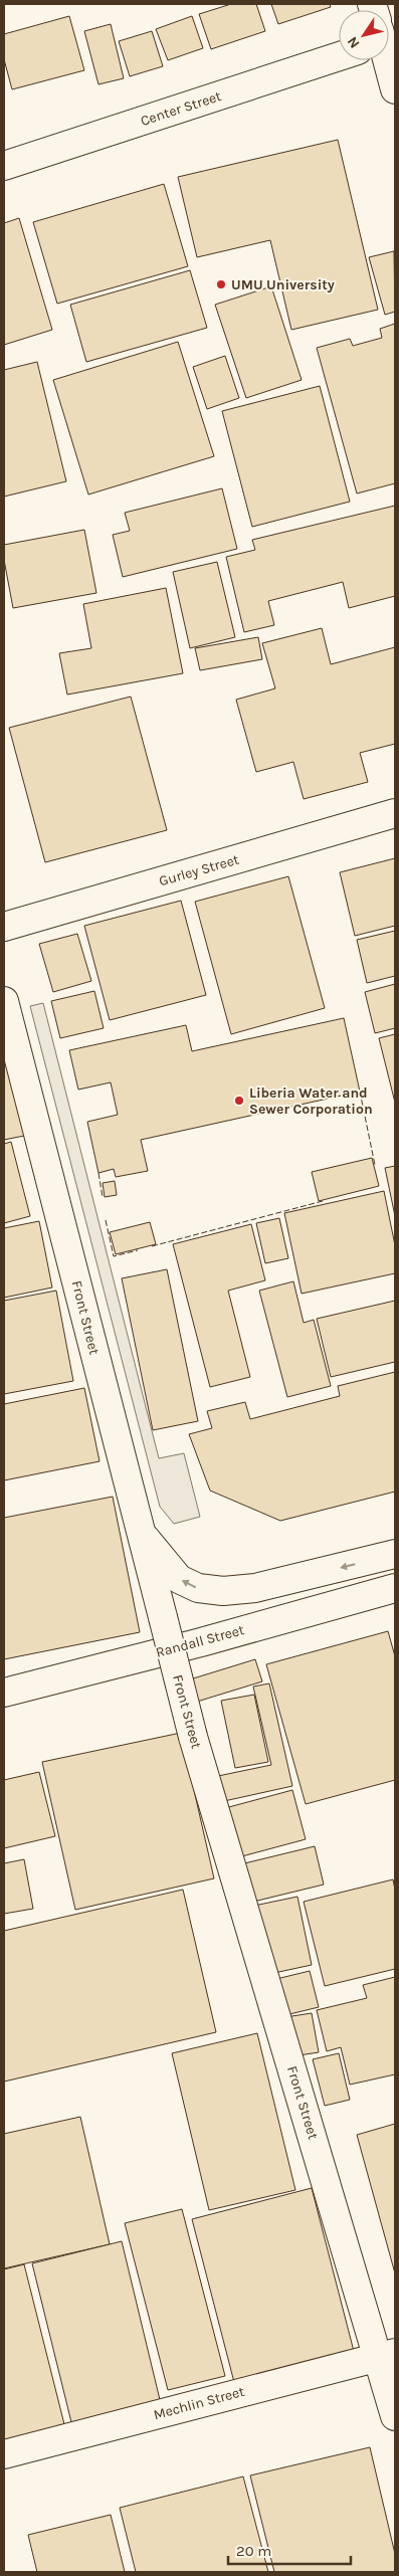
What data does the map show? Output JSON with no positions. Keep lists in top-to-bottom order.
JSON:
{
  "streets": {
    "street": [
      "Center Street",
      "Gurley Street",
      "Front Street",
      "Randall Street",
      "Mechlin Street"
    ]
  },
  "crossings": [
    ["Front Street", "Mechlin Street"]
  ],
  "places": ["UMU University", "Liberia Water and Sewer Corporation"],
  "scale_bar": "20 m",
  "north": "bottom left"
}
